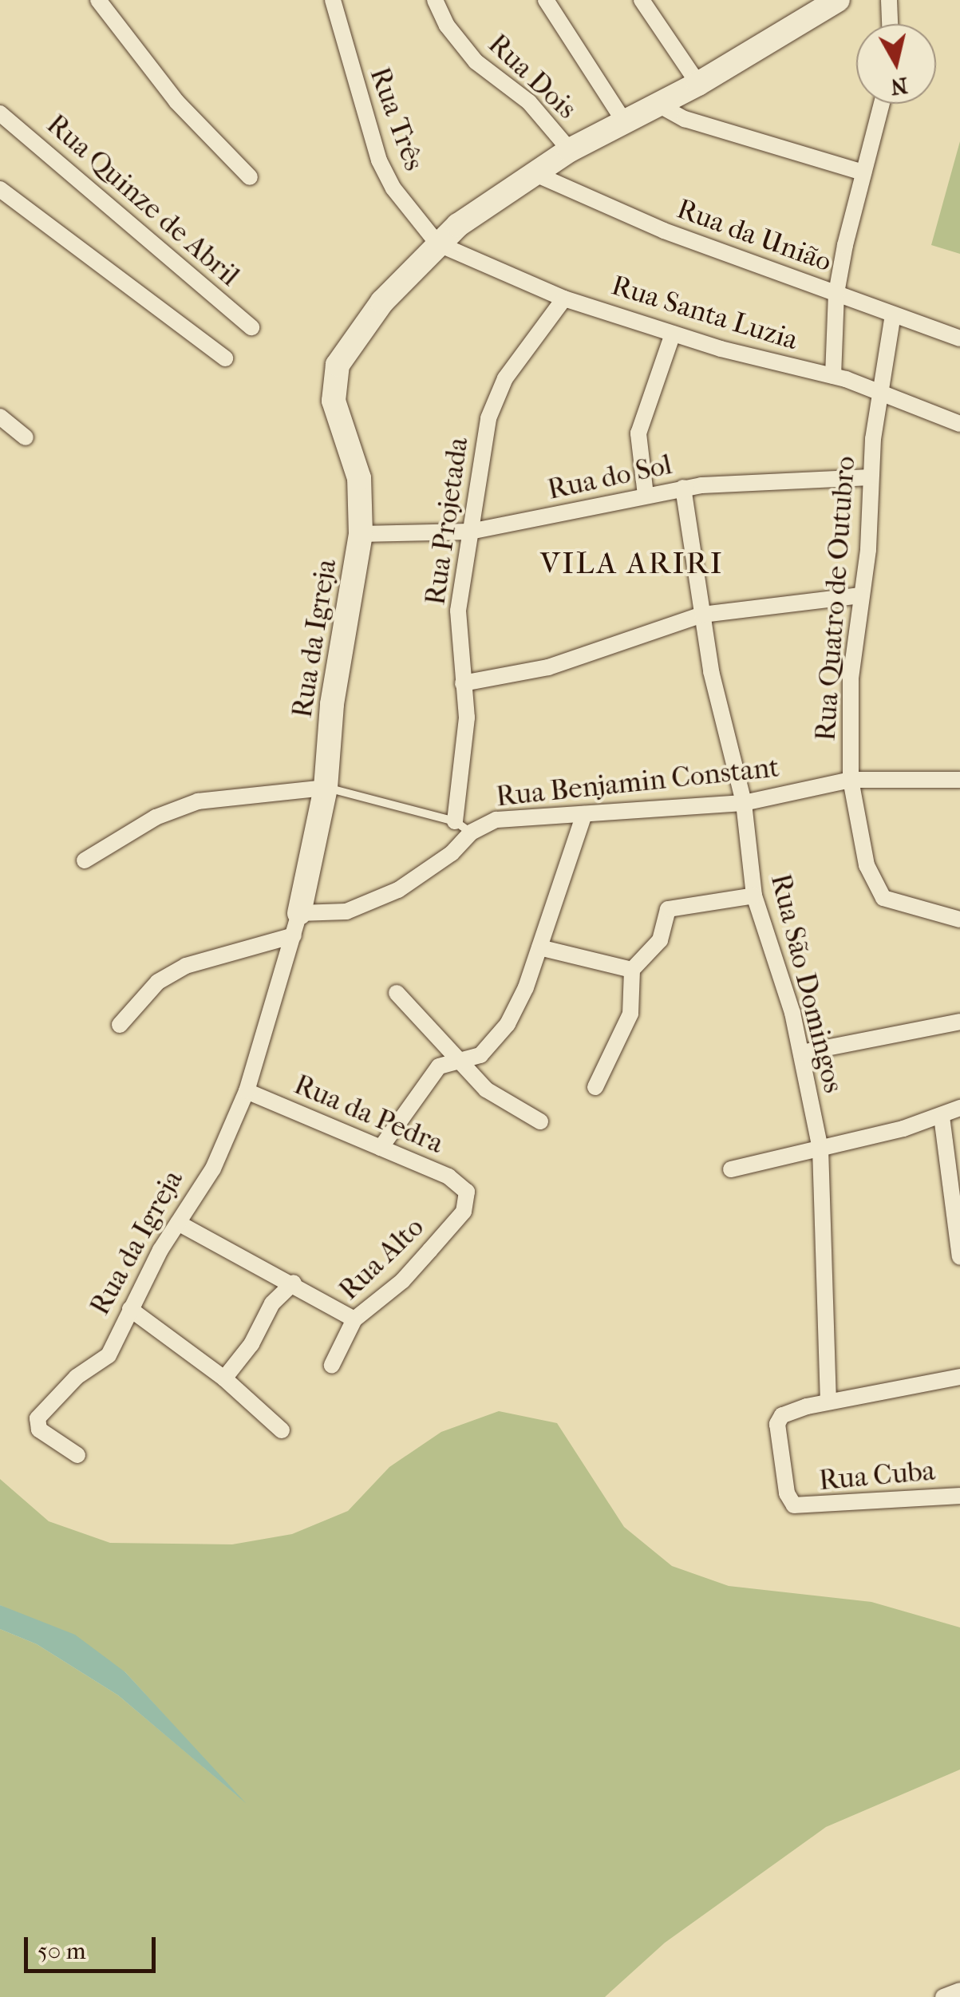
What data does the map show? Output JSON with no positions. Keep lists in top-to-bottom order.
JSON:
{
  "streets": {
    "street": [
      "Rua Dois",
      "Rua Três",
      "Rua Quinze de Abril",
      "Rua da União",
      "Rua Santa Luzia",
      "Rua do Sol",
      "Rua Projetada",
      "Rua Quatro de Outubro",
      "Rua da Igreja",
      "Rua Benjamin Constant",
      "Rua São Domingos",
      "Rua da Pedra",
      "Rua Alto",
      "Rua Cuba"
    ]
  },
  "crossings": [
    ["Rua Dois", "Rua da Igreja"],
    ["Rua Três", "Rua Santa Luzia"],
    ["Rua Três", "Rua da Igreja"],
    ["Rua da União", "Rua Quatro de Outubro"],
    ["Rua da União", "Rua da Igreja"],
    ["Rua Santa Luzia", "Rua Projetada"],
    ["Rua Santa Luzia", "Rua Quatro de Outubro"],
    ["Rua Santa Luzia", "Rua da Igreja"],
    ["Rua do Sol", "Rua Projetada"],
    ["Rua do Sol", "Rua Quatro de Outubro"],
    ["Rua do Sol", "Rua da Igreja"],
    ["Rua do Sol", "Rua São Domingos"],
    ["Rua Quatro de Outubro", "Rua Benjamin Constant"],
    ["Rua da Igreja", "Rua Benjamin Constant"],
    ["Rua da Igreja", "Rua da Pedra"],
    ["Rua Benjamin Constant", "Rua São Domingos"],
    ["Rua São Domingos", "Rua Cuba"],
    ["Rua da Pedra", "Rua Alto"]
  ],
  "districts": ["VILA ARIRI"],
  "scale_bar": "50 m",
  "north": "bottom"
}
